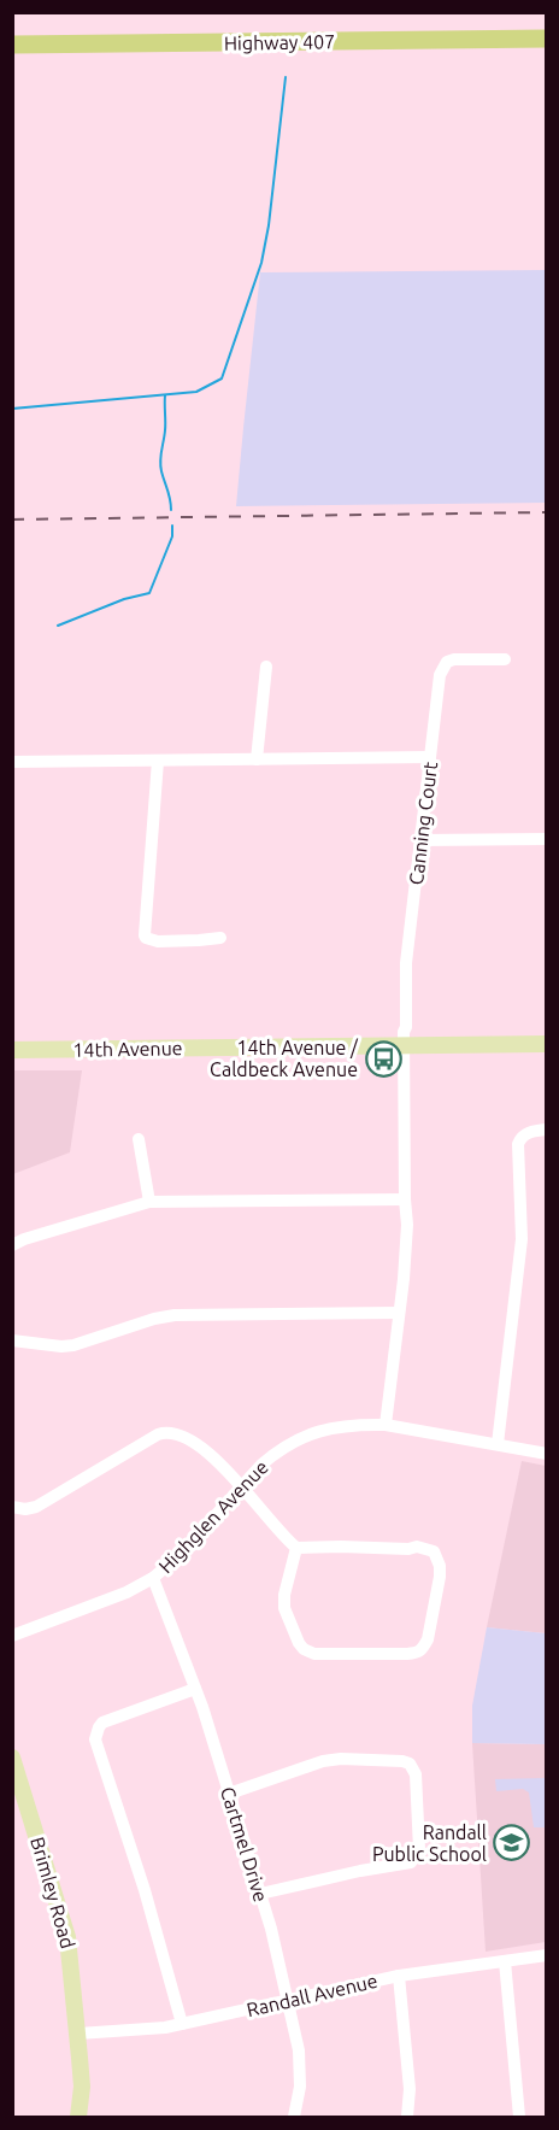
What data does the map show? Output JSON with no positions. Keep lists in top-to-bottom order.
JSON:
{
  "streets": {
    "highway": ["Highway 407"],
    "main road": ["14th Avenue", "Brimley Road"],
    "street": [
      "Canning Court",
      "Highglen Avenue",
      "Cartmel Drive",
      "Randall Avenue"
    ]
  },
  "crossings": [
    ["Canning Court", "14th Avenue"],
    ["Canning Court", "Highglen Avenue"],
    ["Highglen Avenue", "Cartmel Drive"],
    ["Cartmel Drive", "Randall Avenue"],
    ["Brimley Road", "Randall Avenue"]
  ],
  "places": {
    "bus stop": ["14th Avenue / Caldbeck Avenue"],
    "school or university": ["Randall Public School"]
  }
}
